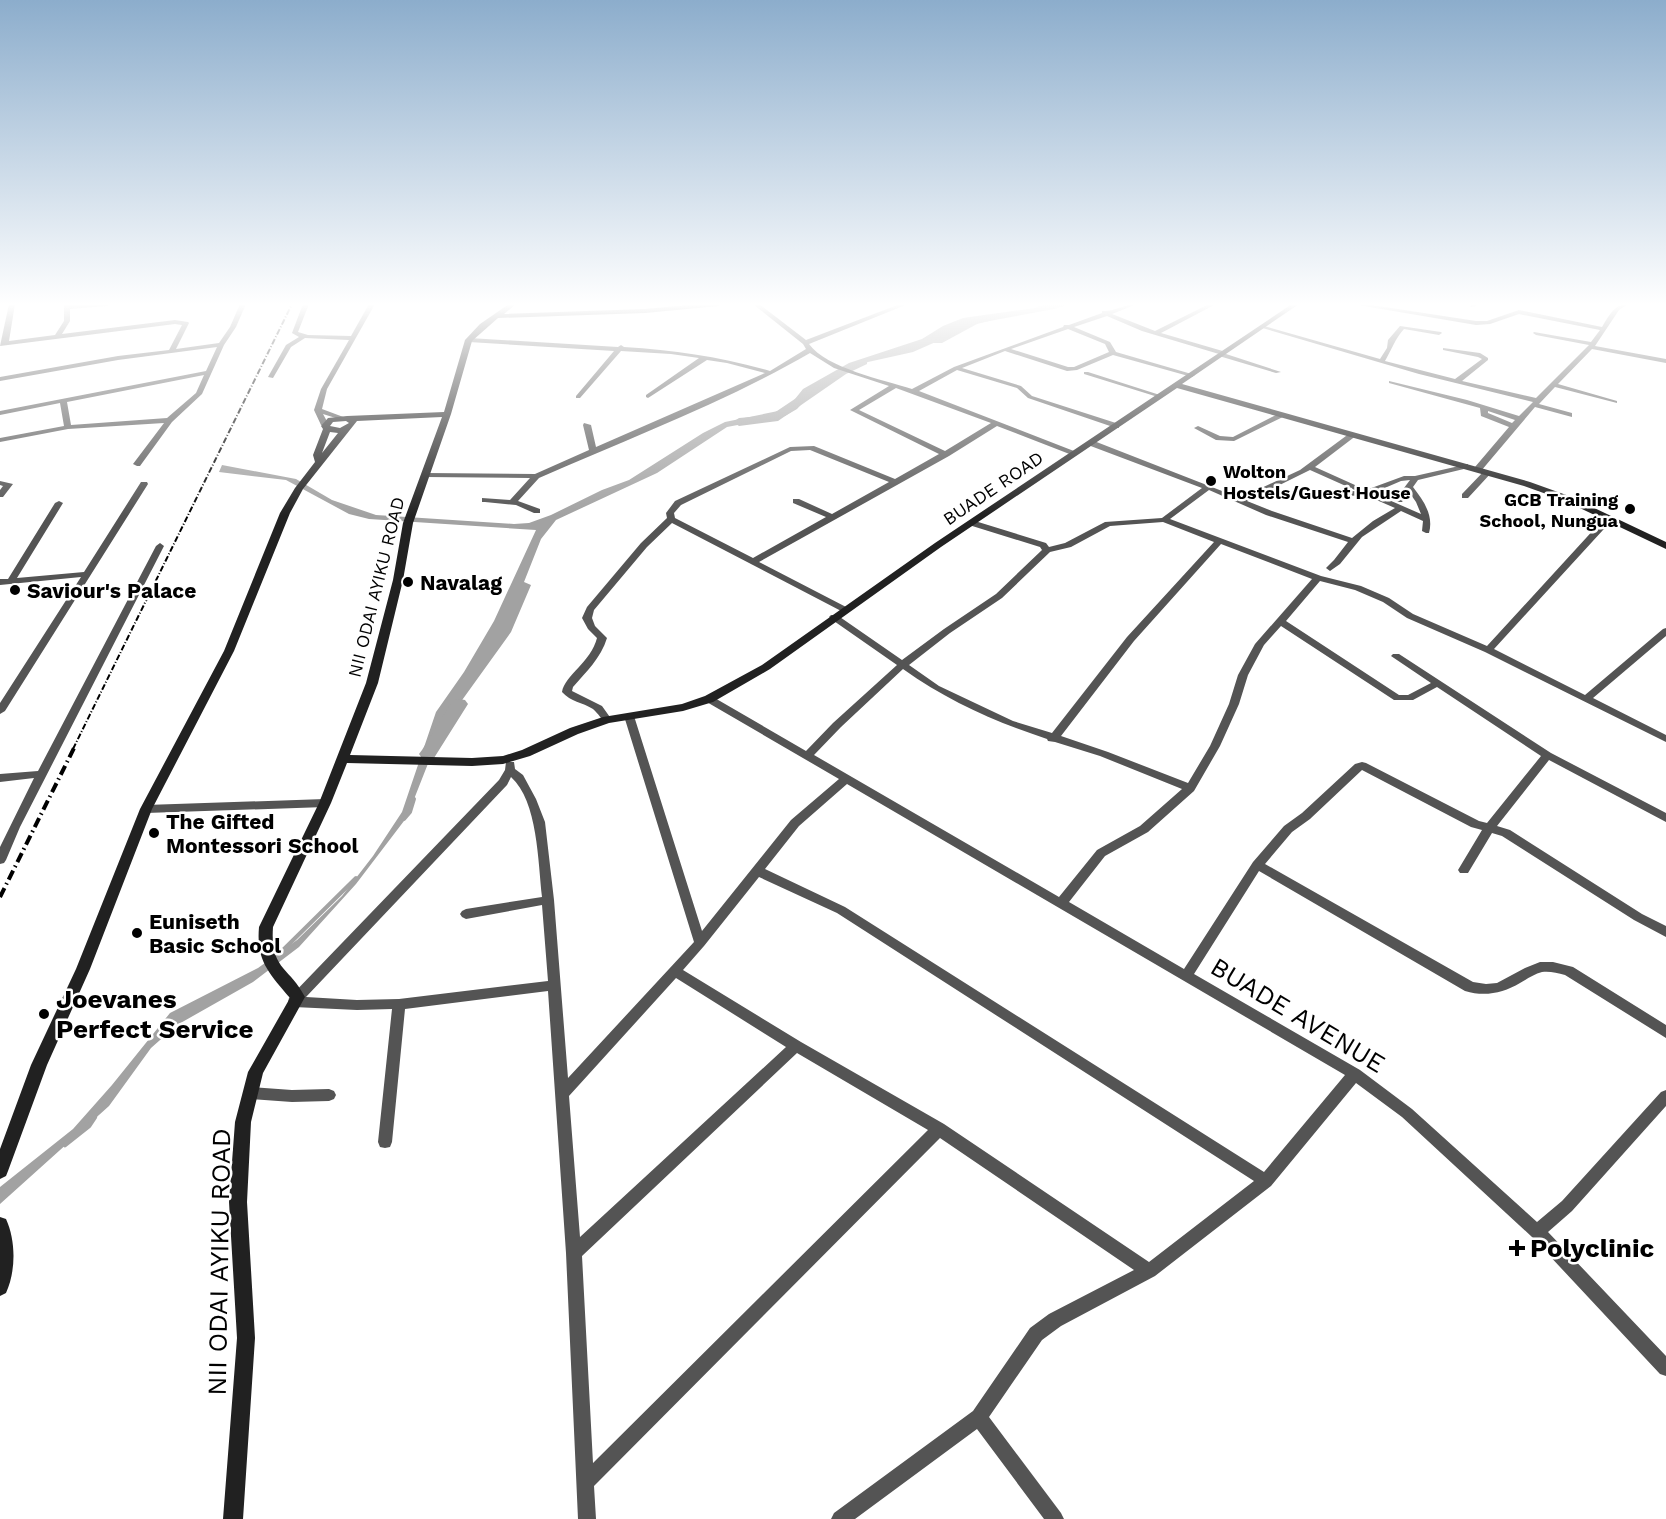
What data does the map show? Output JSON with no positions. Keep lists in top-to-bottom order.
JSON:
{
  "streets": {
    "street": ["BUADE ROAD", "NII ODAI AYIKU ROAD", "BUADE AVENUE"]
  },
  "crossings": [
    ["BUADE ROAD", "BUADE AVENUE"]
  ],
  "places": {
    "other": [
      "Wolton Hostels/Guest House",
      "GCB Training School, Nungua",
      "Navalag",
      "Saviour's Palace",
      "The Gifted Montessori School",
      "Euniseth Basic School",
      "Joevanes Perfect Service"
    ],
    "health": ["Polyclinic"]
  }
}
